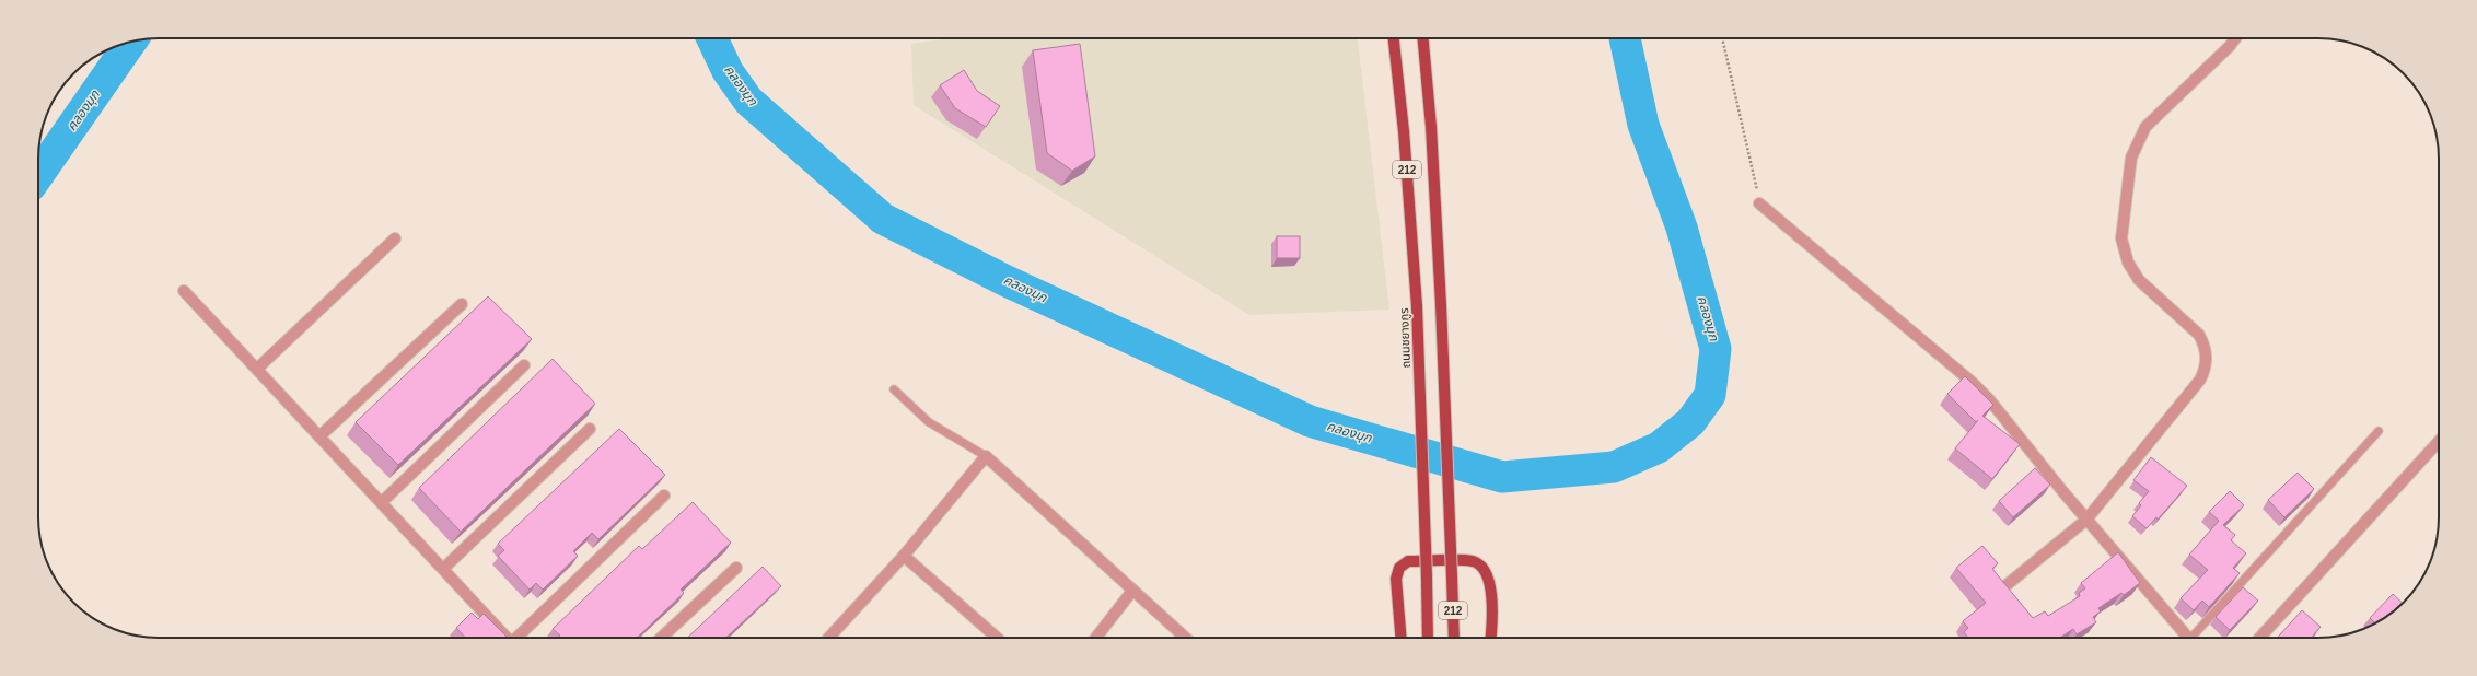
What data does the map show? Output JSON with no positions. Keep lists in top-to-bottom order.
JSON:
{
  "streets": {
    "main road": ["212", "ถนนชยางกูร"]
  },
  "water": ["คลองมุก"]
}
